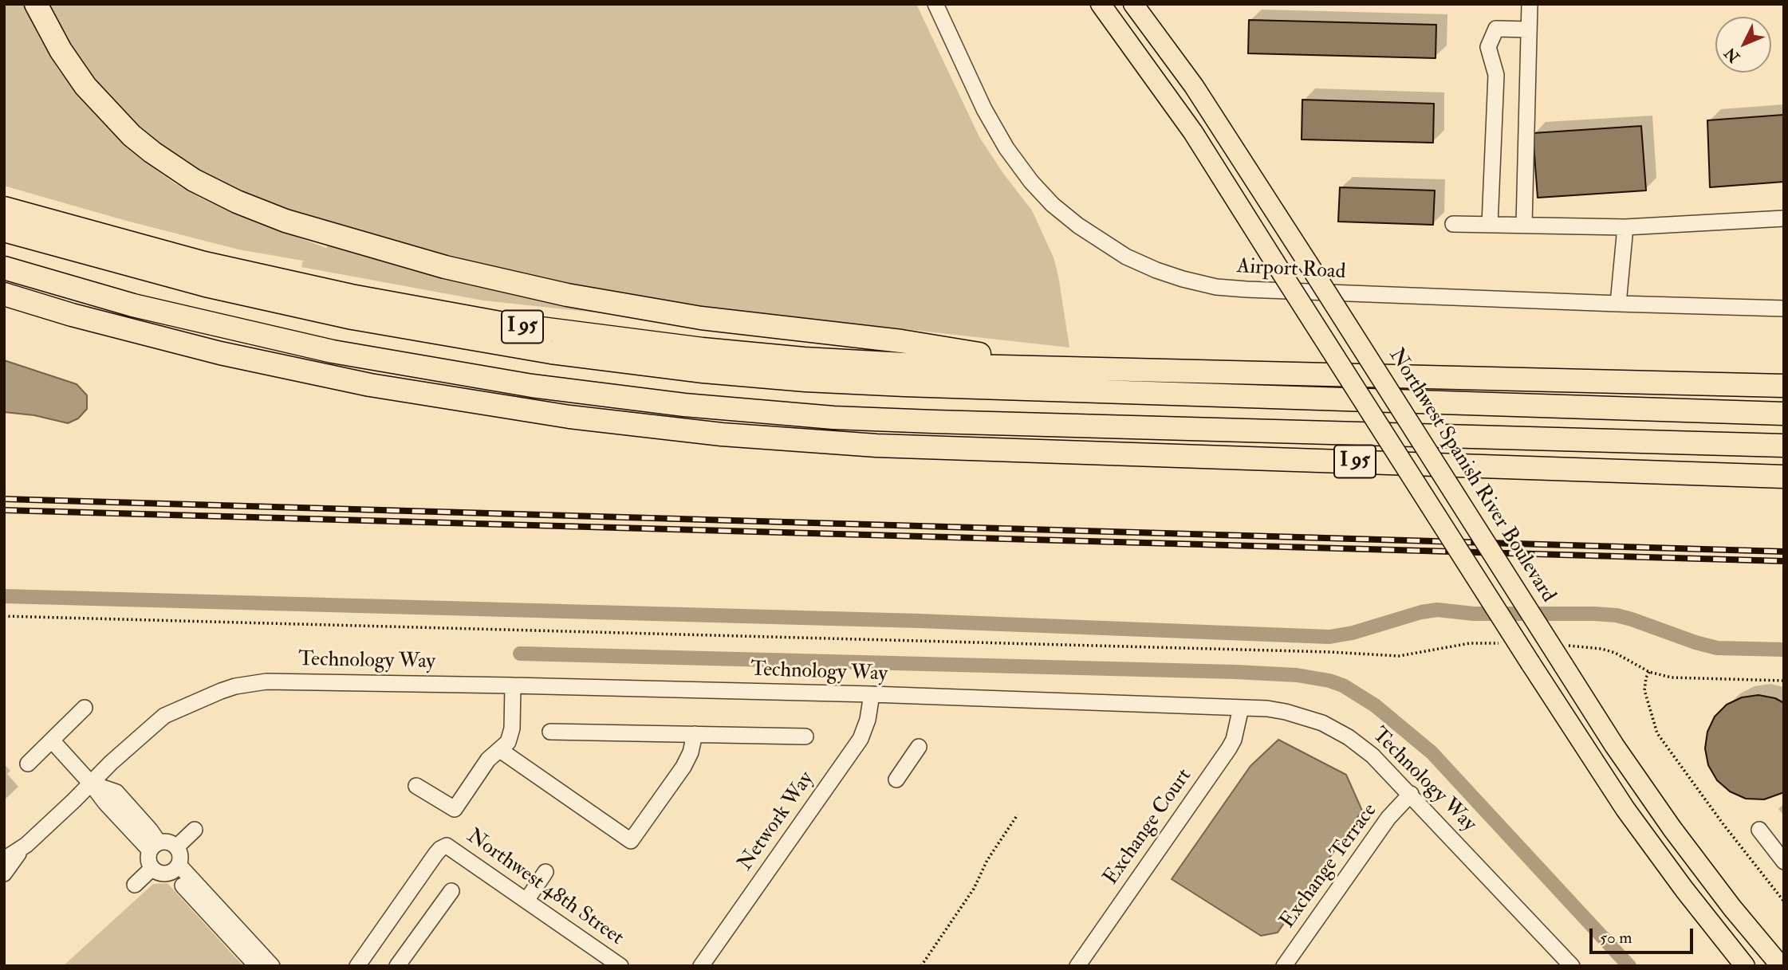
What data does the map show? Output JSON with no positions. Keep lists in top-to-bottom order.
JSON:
{
  "streets": {
    "highway": ["I 95"],
    "main road": ["Northwest Spanish River Boulevard"],
    "street": [
      "Airport Road",
      "Technology Way",
      "Network Way",
      "Exchange Court",
      "Exchange Terrace",
      "Northwest 48th Street"
    ]
  },
  "crossings": [
    ["Technology Way", "Network Way"],
    ["Technology Way", "Exchange Court"],
    ["Technology Way", "Exchange Terrace"]
  ],
  "scale_bar": "50 m",
  "north": "bottom left"
}
